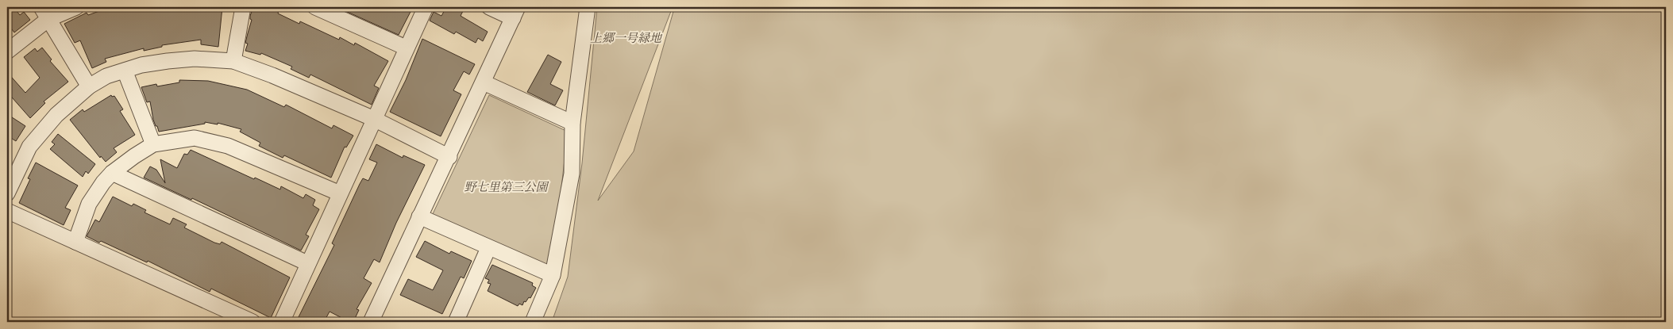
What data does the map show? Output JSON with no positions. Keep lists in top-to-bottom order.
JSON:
{
  "parks": ["上郷一号緑地", "野七里第三公園"]
}
